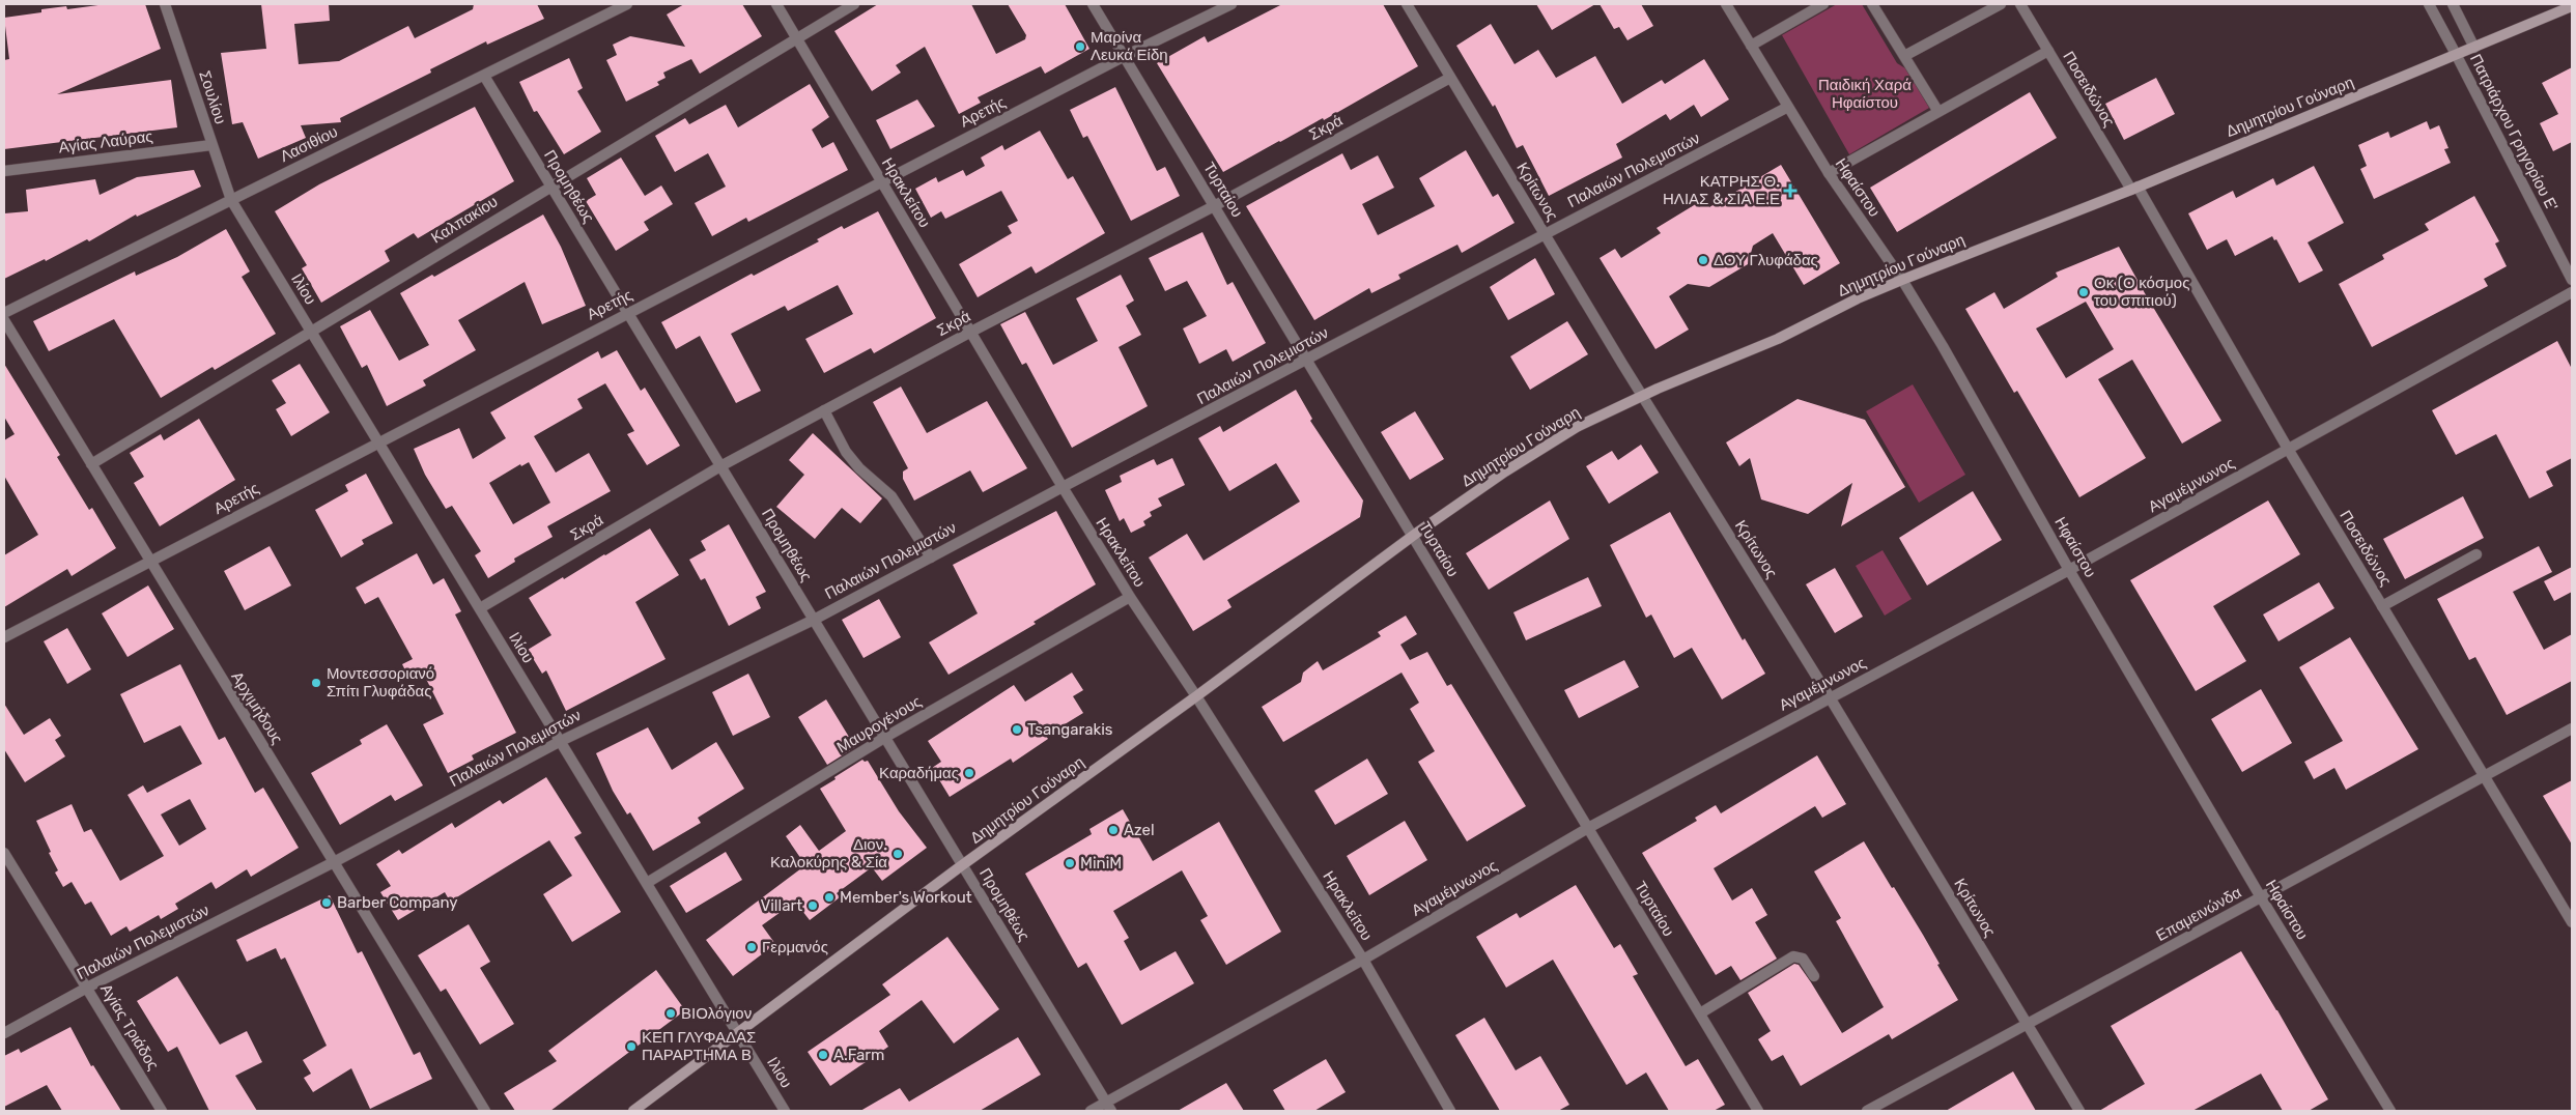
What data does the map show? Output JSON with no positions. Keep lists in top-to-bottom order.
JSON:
{
  "streets": {
    "main road": ["Δημητρίου Γούναρη"],
    "street": [
      "Ποσειδώνος",
      "Σουλίου",
      "Αρετής",
      "Σκρά",
      "Πατριάρχου Γρηγορίου E'",
      "Αγίας Λαύρας",
      "Λασιθίου",
      "Παλαιών Πολεμιστών",
      "Προμηθέως",
      "Ηφαίστου",
      "Τυρταίου",
      "Κρίτωνος",
      "Ηρακλείτου",
      "Καλπακίου",
      "Ιλίου",
      "Αγαμέμνωνος",
      "Αρχιμήδους",
      "Μαυρογένους",
      "Επαμεινώνδα",
      "Αγίας Τριάδος"
    ]
  },
  "crossings": [
    ["Ποσειδώνος", "Δημητρίου Γούναρη"],
    ["Ποσειδώνος", "Αγαμέμνωνος"],
    ["Ποσειδώνος", "Επαμεινώνδα"],
    ["Σουλίου", "Αγίας Λαύρας"],
    ["Σουλίου", "Λασιθίου"],
    ["Σουλίου", "Ιλίου"],
    ["Δημητρίου Γούναρη", "Πατριάρχου Γρηγορίου E'"],
    ["Δημητρίου Γούναρη", "Προμηθέως"],
    ["Δημητρίου Γούναρη", "Ηφαίστου"],
    ["Δημητρίου Γούναρη", "Τυρταίου"],
    ["Δημητρίου Γούναρη", "Κρίτωνος"],
    ["Δημητρίου Γούναρη", "Ηρακλείτου"],
    ["Δημητρίου Γούναρη", "Ιλίου"],
    ["Αρετής", "Προμηθέως"],
    ["Αρετής", "Τυρταίου"],
    ["Αρετής", "Ηρακλείτου"],
    ["Αρετής", "Ιλίου"],
    ["Αρετής", "Αρχιμήδους"],
    ["Σκρά", "Προμηθέως"],
    ["Σκρά", "Τυρταίου"],
    ["Σκρά", "Κρίτωνος"],
    ["Σκρά", "Ηρακλείτου"],
    ["Σκρά", "Ιλίου"],
    ["Λασιθίου", "Προμηθέως"],
    ["Λασιθίου", "Ιλίου"],
    ["Παλαιών Πολεμιστών", "Προμηθέως"],
    ["Παλαιών Πολεμιστών", "Ηφαίστου"],
    ["Παλαιών Πολεμιστών", "Τυρταίου"],
    ["Παλαιών Πολεμιστών", "Κρίτωνος"],
    ["Παλαιών Πολεμιστών", "Ηρακλείτου"],
    ["Παλαιών Πολεμιστών", "Ιλίου"],
    ["Παλαιών Πολεμιστών", "Αρχιμήδους"],
    ["Παλαιών Πολεμιστών", "Αγίας Τριάδος"],
    ["Προμηθέως", "Καλπακίου"],
    ["Προμηθέως", "Αγαμέμνωνος"],
    ["Προμηθέως", "Μαυρογένους"],
    ["Ηφαίστου", "Αγαμέμνωνος"],
    ["Ηφαίστου", "Επαμεινώνδα"],
    ["Τυρταίου", "Αγαμέμνωνος"],
    ["Κρίτωνος", "Αγαμέμνωνος"],
    ["Κρίτωνος", "Επαμεινώνδα"],
    ["Ηρακλείτου", "Καλπακίου"],
    ["Ηρακλείτου", "Αγαμέμνωνος"],
    ["Ηρακλείτου", "Μαυρογένους"],
    ["Καλπακίου", "Ιλίου"],
    ["Καλπακίου", "Αρχιμήδους"],
    ["Ιλίου", "Μαυρογένους"]
  ],
  "parks": ["Παιδική Χαρά Ηφαίστου"],
  "places": {
    "other": [
      "Μαρίνα Λευκά Είδη",
      "ΔΟΥ Γλυφάδας",
      "Οκ (Ο κόσμος του σπιτιού)",
      "Μοντεσσοριανό Σπίτι Γλυφάδας",
      "Tsangarakis",
      "Καραδήμας",
      "Azel",
      "Διον. Καλοκύρης & Σία",
      "MiniM",
      "Member's Workout",
      "Barber Company",
      "Villart",
      "Γερμανός",
      "ΒΙΟλόγιον",
      "ΚΕΠ ΓΛΥΦΑΔΑΣ ΠΑΡΑΡΤΗΜΑ Β",
      "A.Farm"
    ],
    "health": ["ΚΑΤΡΗΣ Θ. ΗΛΙΑΣ & ΣΙΑ Ε.Ε"]
  }
}
